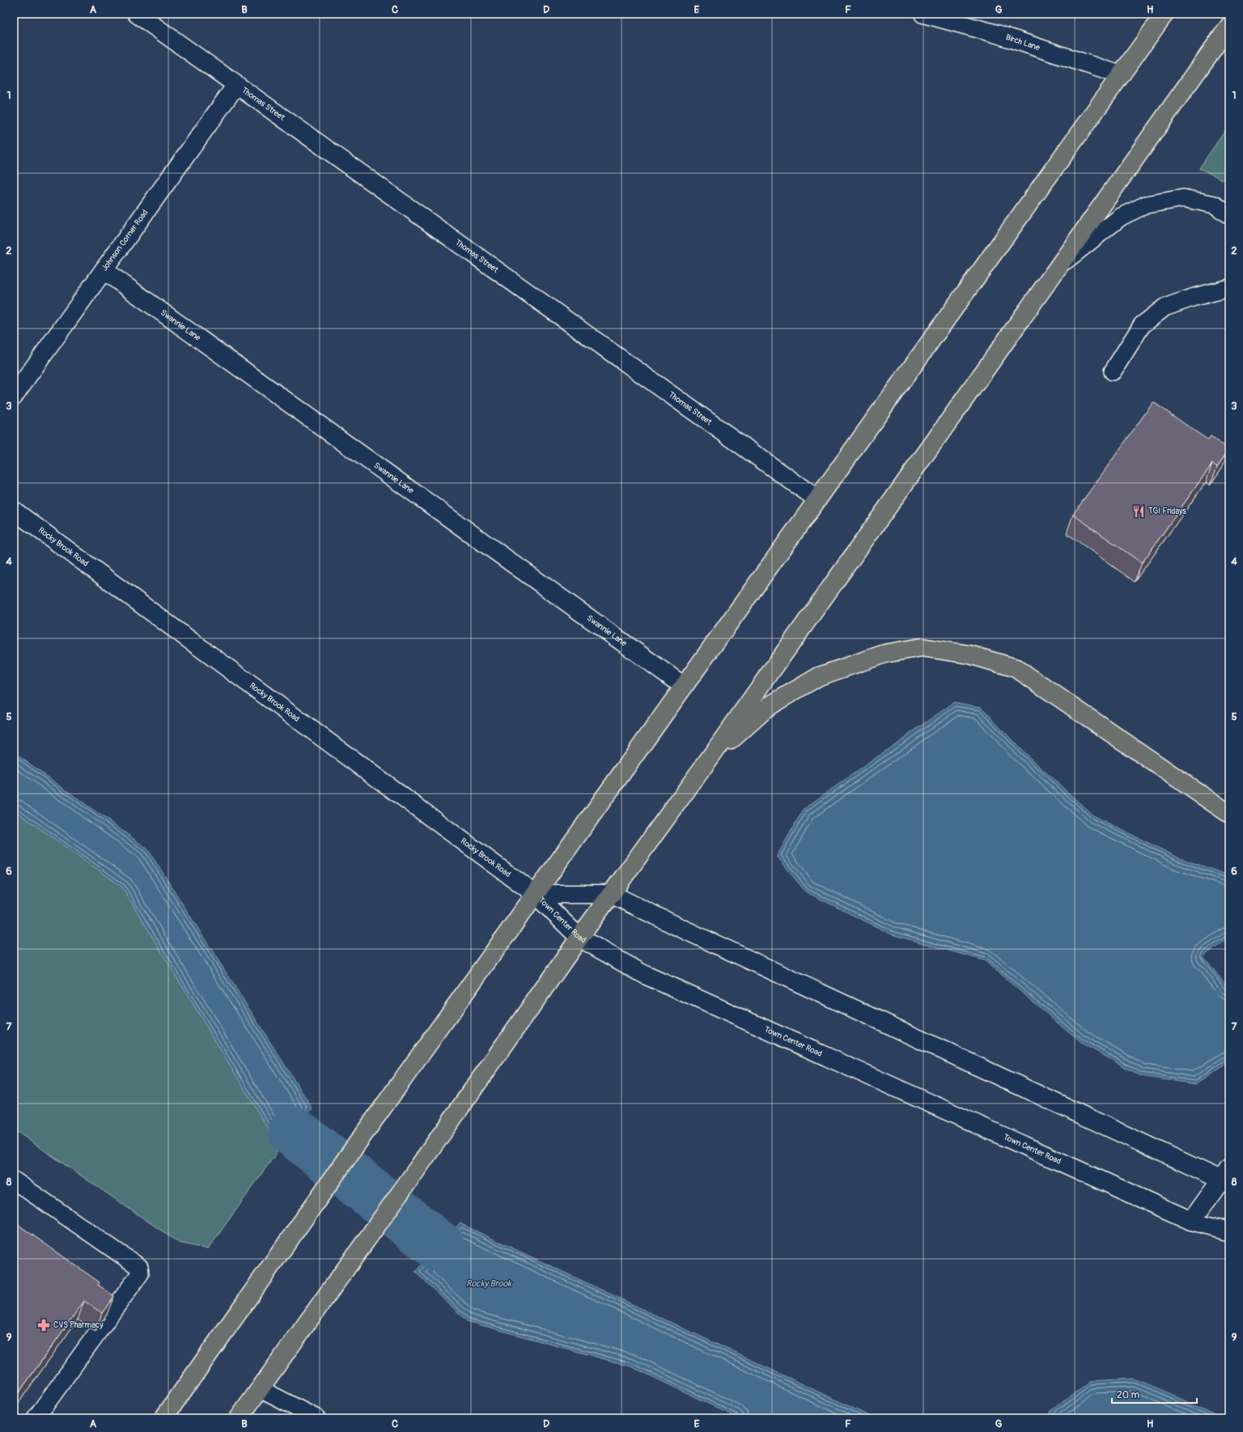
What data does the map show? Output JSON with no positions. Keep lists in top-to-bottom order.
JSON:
{
  "streets": {
    "street": [
      "Birch Lane",
      "Thomas Street",
      "Johnson Corner Road",
      "Swannie Lane",
      "Rocky Brook Road",
      "Town Center Road"
    ]
  },
  "crossings": [
    ["Thomas Street", "Johnson Corner Road"],
    ["Johnson Corner Road", "Swannie Lane"],
    ["Rocky Brook Road", "Town Center Road"]
  ],
  "water": ["Rocky Brook"],
  "places": {
    "restaurant": ["TGI Fridays"],
    "pharmacy": ["CVS Pharmacy"]
  },
  "scale_bar": "20 m",
  "grid": {
    "columns": [
      "A",
      "B",
      "C",
      "D",
      "E",
      "F",
      "G",
      "H"
    ],
    "rows": [
      "1",
      "2",
      "3",
      "4",
      "5",
      "6",
      "7",
      "8",
      "9"
    ]
  }
}
